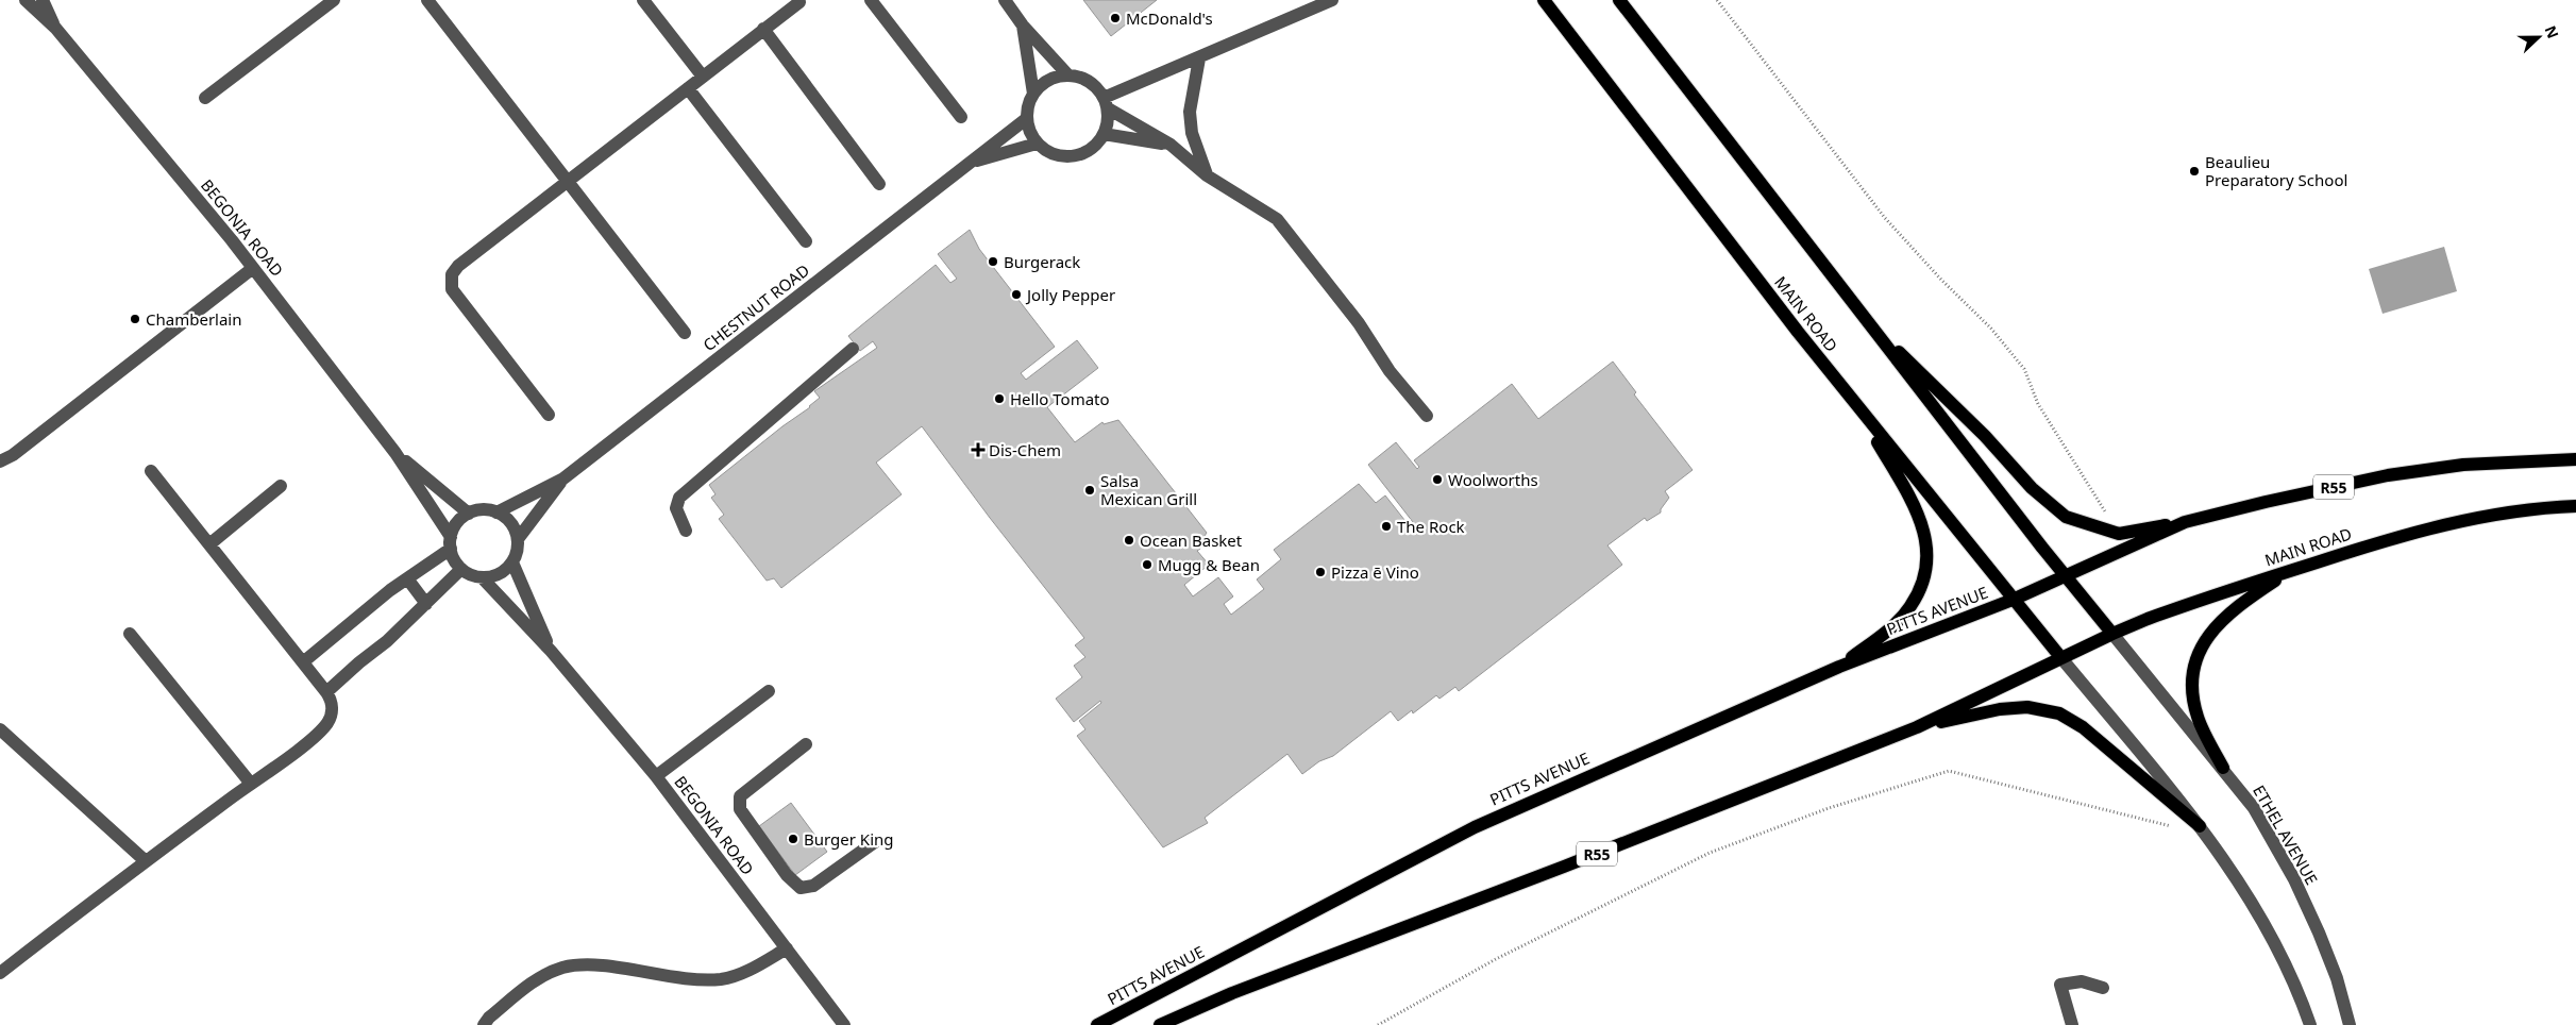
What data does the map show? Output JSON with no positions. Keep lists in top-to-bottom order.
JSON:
{
  "streets": {
    "main road": ["MAIN ROAD", "R55", "PITTS AVENUE"],
    "street": ["BEGONIA ROAD", "CHESTNUT ROAD", "ETHEL AVENUE"]
  },
  "crossings": [
    ["BEGONIA ROAD", "CHESTNUT ROAD"],
    ["MAIN ROAD", "R55"],
    ["MAIN ROAD", "PITTS AVENUE"],
    ["MAIN ROAD", "ETHEL AVENUE"],
    ["R55", "PITTS AVENUE"]
  ],
  "places": {
    "other": [
      "McDonald's",
      "Beaulieu Preparatory School",
      "Burgerack",
      "Jolly Pepper",
      "Chamberlain",
      "Hello Tomato",
      "Woolworths",
      "Salsa Mexican Grill",
      "The Rock",
      "Ocean Basket",
      "Mugg & Bean",
      "Pizza ē Vino",
      "Burger King"
    ],
    "health": ["Dis-Chem"]
  },
  "north": "right"
}
